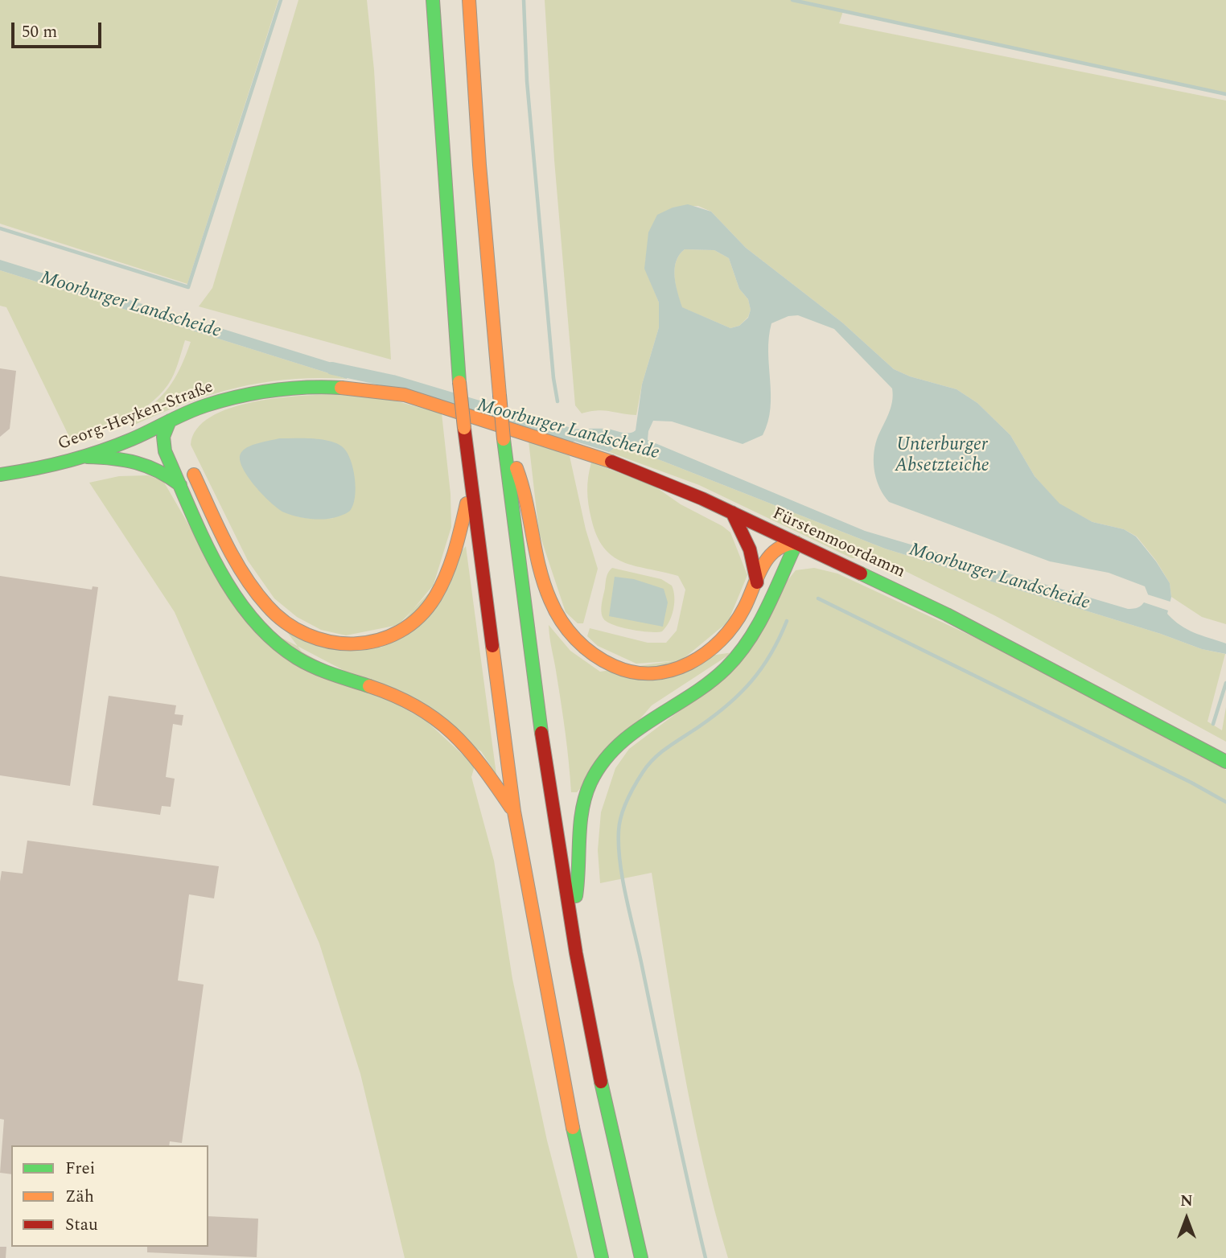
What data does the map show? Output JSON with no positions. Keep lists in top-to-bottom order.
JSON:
{
  "streets": {
    "main road": ["Georg-Heyken-Straße", "Fürstenmoordamm"]
  },
  "crossings": [
    ["Georg-Heyken-Straße", "Fürstenmoordamm"]
  ],
  "water": ["Moorburger Landscheide", "Unterburger Absetzteiche"],
  "legend": ["Frei", "Zäh", "Stau"],
  "scale_bar": "50 m",
  "north": "top"
}
